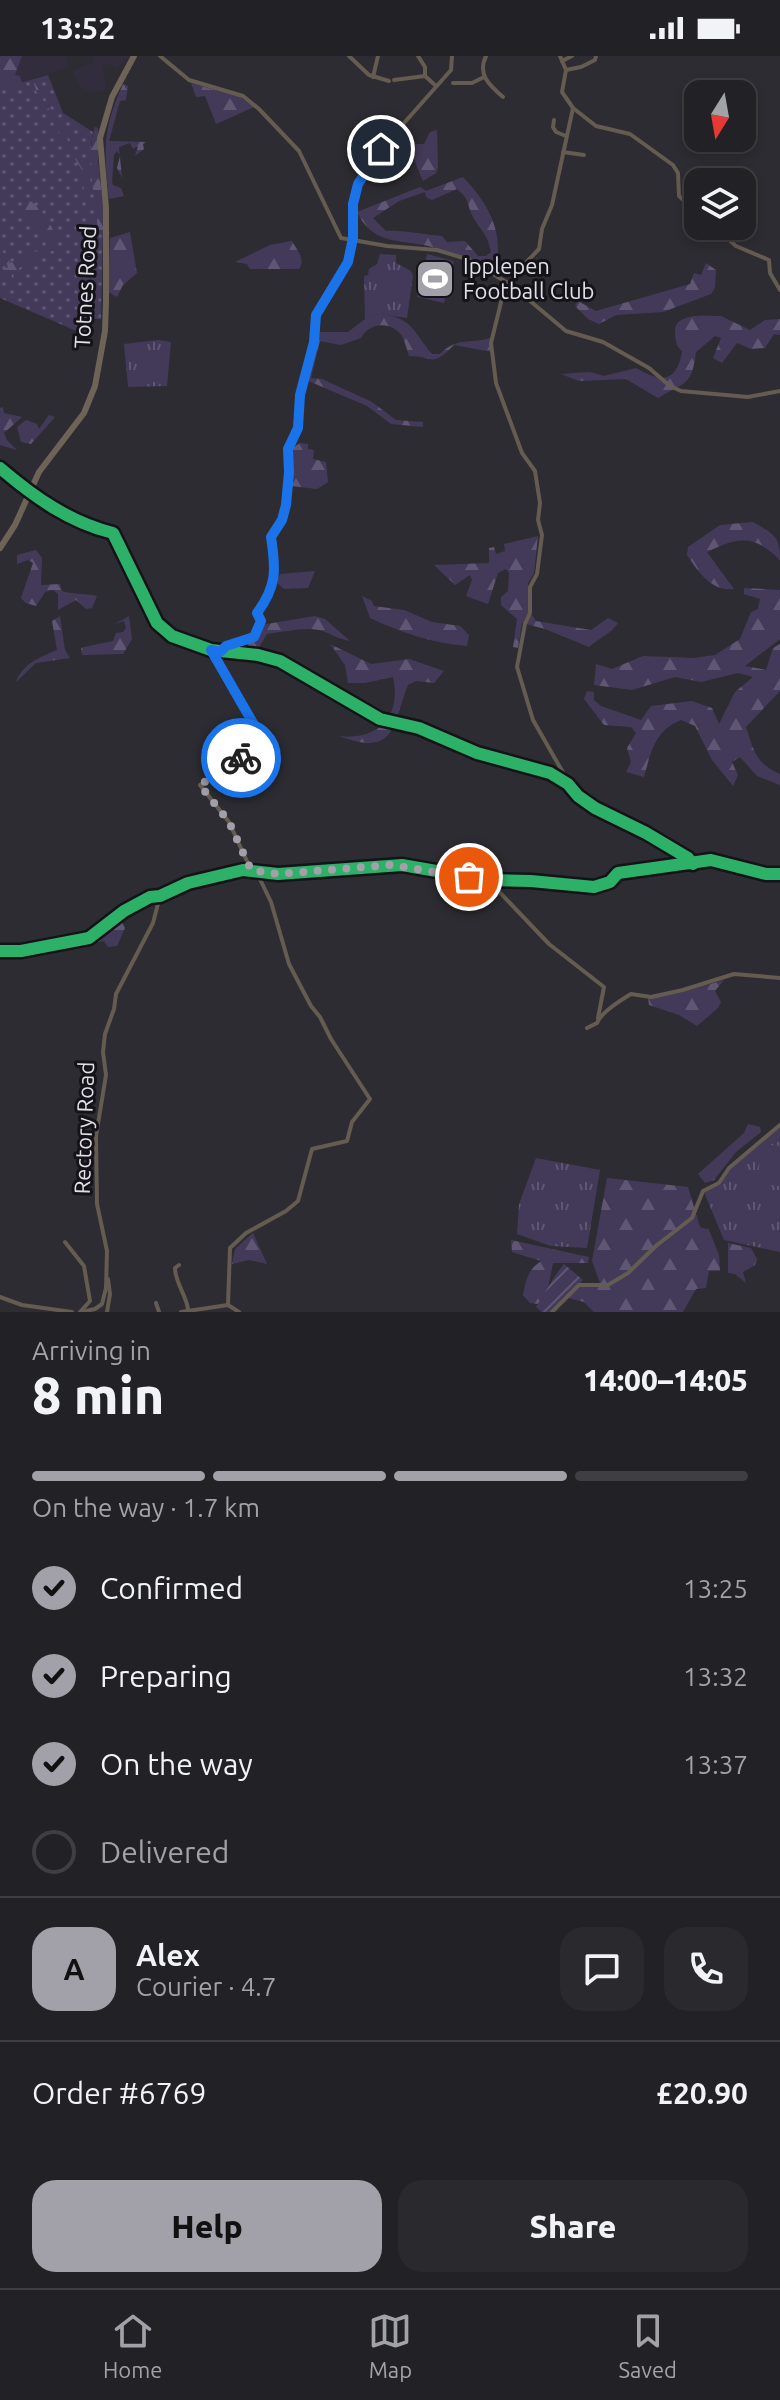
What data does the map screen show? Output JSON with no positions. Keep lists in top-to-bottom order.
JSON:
{
  "streets": {
    "main road": ["Totnes Road"],
    "street": ["Rectory Road"]
  },
  "places": {
    "sports": ["Ipplepen Football Club"]
  },
  "north": "bottom",
  "page": {
    "status": "13:52",
    "heading": ["8 min", "Arriving in", "14:00–14:05"],
    "panel": [
      "Alex",
      "Courier · 4.7",
      "Order #6769",
      "£20.90"
    ],
    "bar": "On the way · 1.7 km",
    "list": [
      ["Confirmed", "13:25"],
      ["Preparing", "13:32"],
      ["On the way", "13:37"],
      "Delivered"
    ],
    "round": "A",
    "buttons": ["Help", "Share"],
    "tabs": ["Home", "Map", "Saved"]
  }
}
